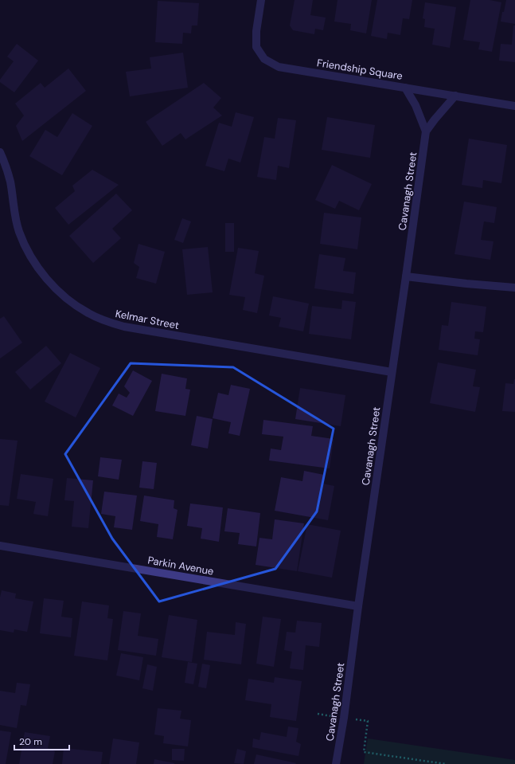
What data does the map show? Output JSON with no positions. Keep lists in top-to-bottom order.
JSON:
{
  "streets": {
    "street": [
      "Friendship Square",
      "Cavanagh Street",
      "Kelmar Street",
      "Parkin Avenue"
    ]
  },
  "crossings": [
    ["Friendship Square", "Cavanagh Street"],
    ["Cavanagh Street", "Kelmar Street"],
    ["Cavanagh Street", "Parkin Avenue"]
  ],
  "scale_bar": "20 m"
}
